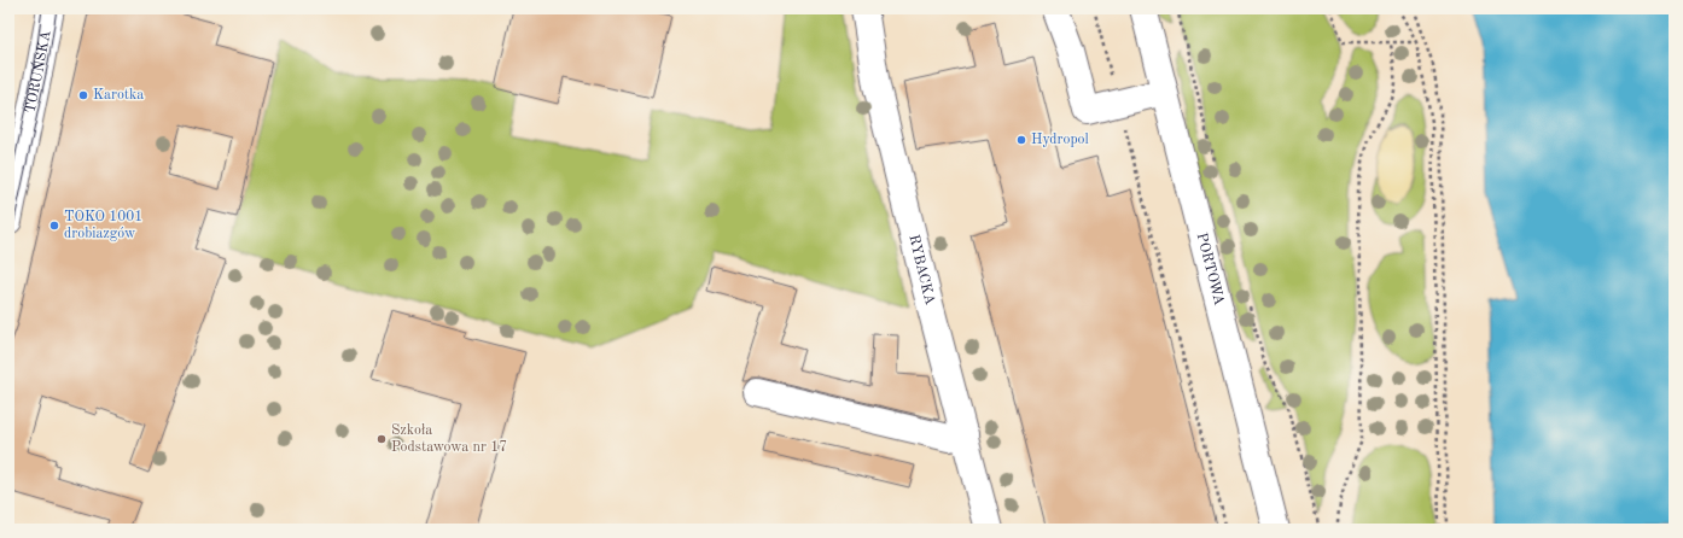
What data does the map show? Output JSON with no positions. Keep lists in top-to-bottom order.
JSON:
{
  "streets": {
    "street": ["TORUŃSKA", "PORTOWA", "RYBACKA"]
  },
  "places": [
    "Karotka",
    "Hydropol",
    "TOKO 1001 drobiazgów",
    "Szkoła Podstawowa nr 17"
  ]
}
